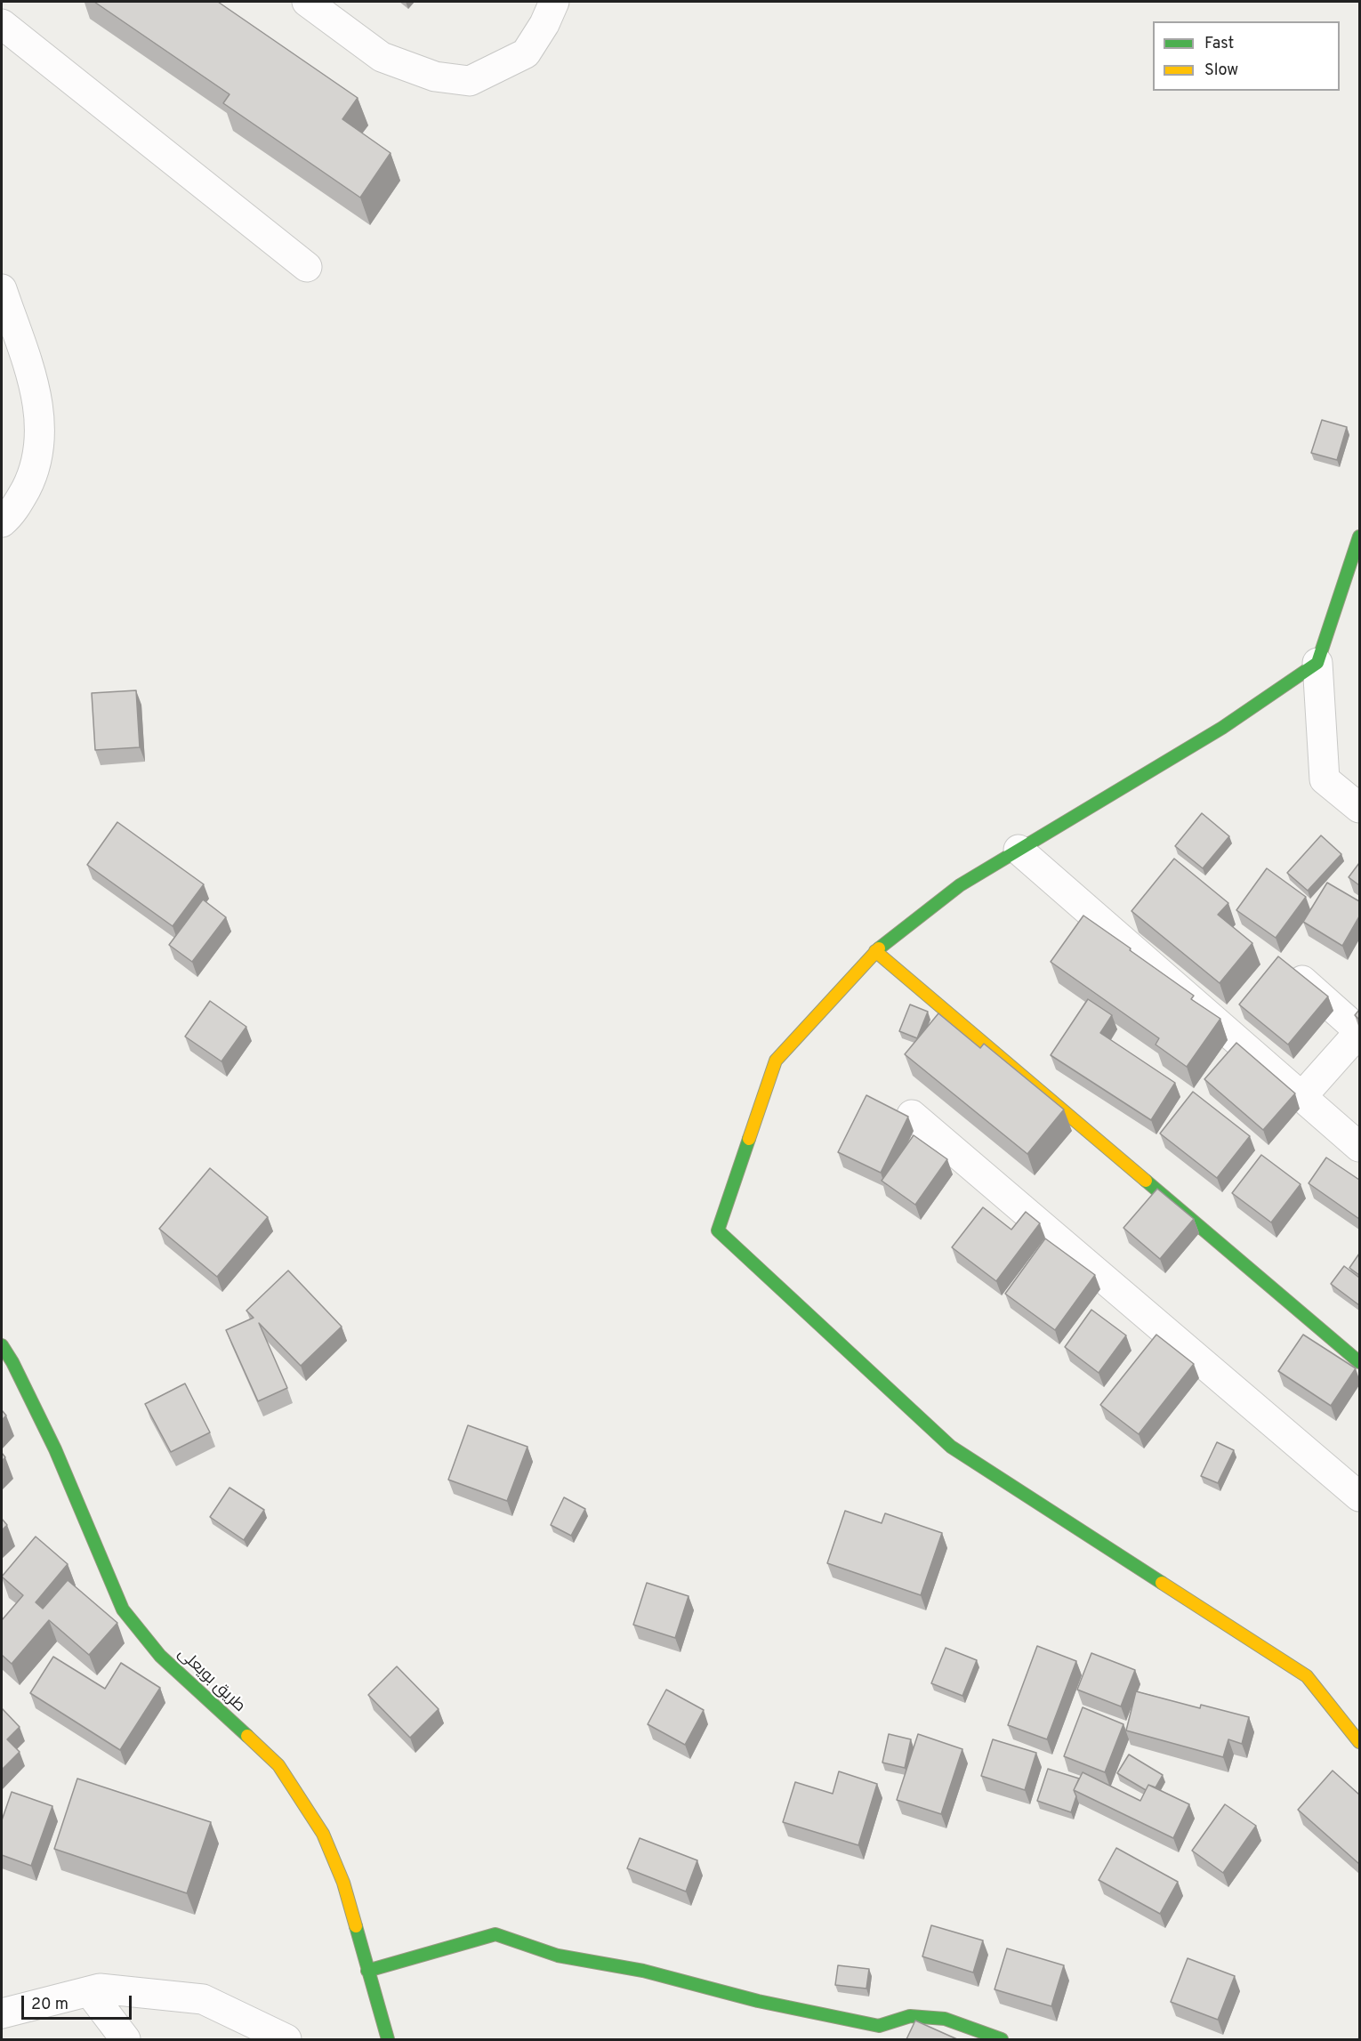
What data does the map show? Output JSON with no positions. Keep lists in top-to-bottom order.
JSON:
{
  "streets": {
    "street": ["طريق بويعلى"]
  },
  "legend": ["Fast", "Slow"],
  "scale_bar": "20 m"
}
